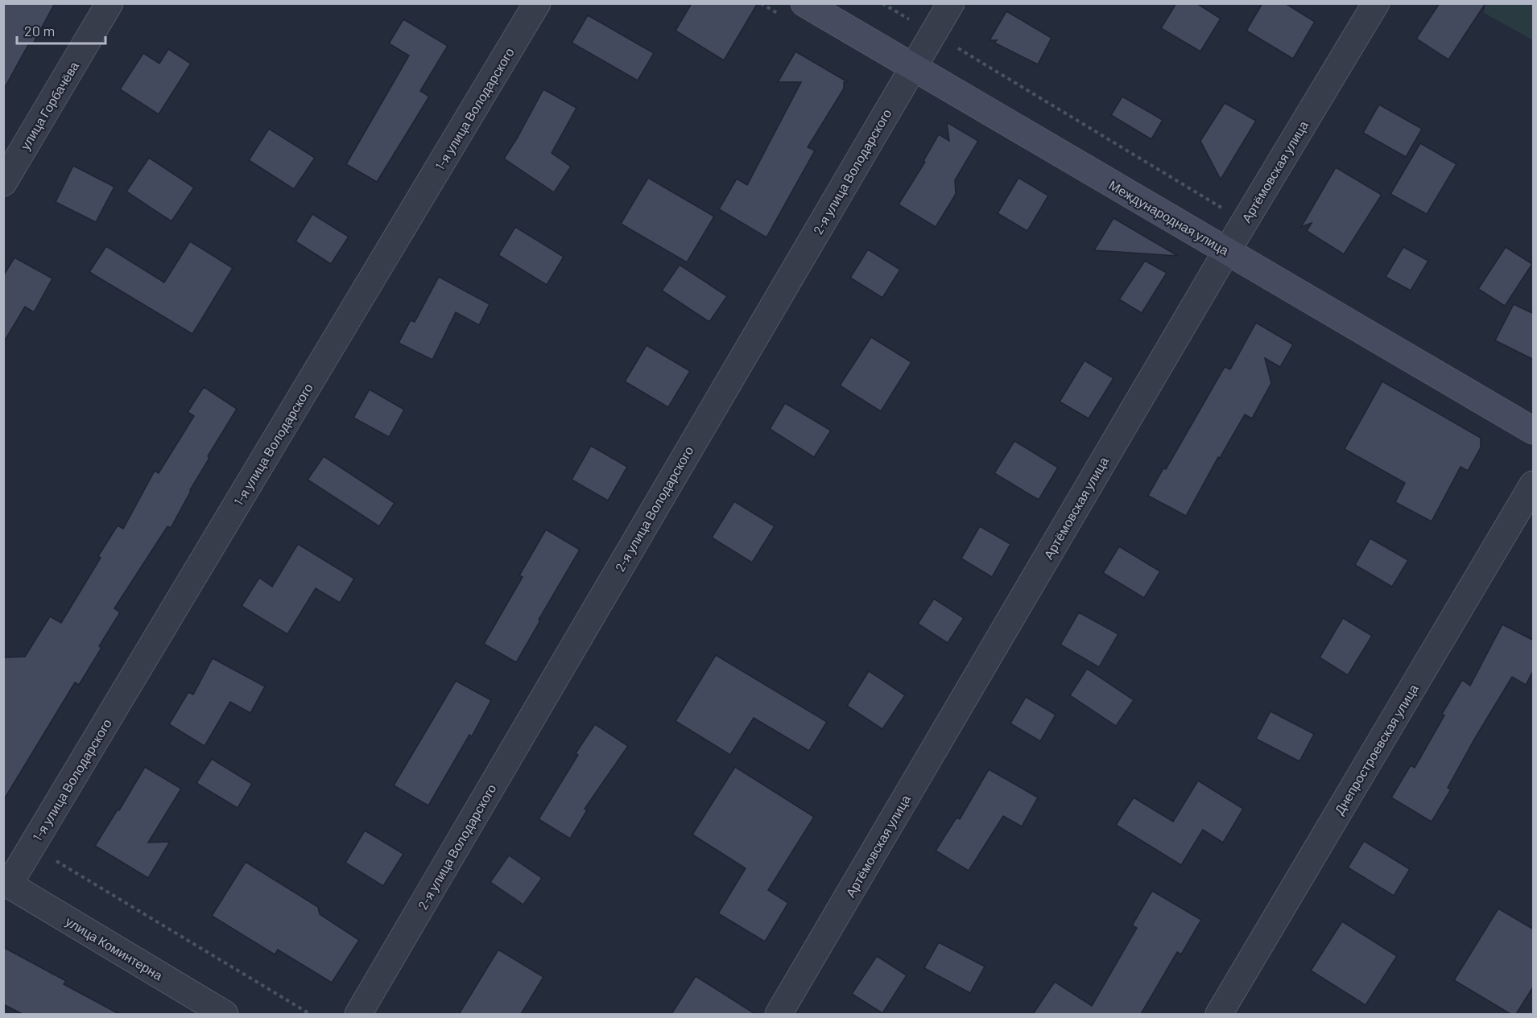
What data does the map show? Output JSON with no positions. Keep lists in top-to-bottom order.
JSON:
{
  "streets": {
    "main road": ["Международная улица"],
    "street": [
      "улица Горбачёва",
      "1-я улица Володарского",
      "2-я улица Володарского",
      "Артёмовская улица",
      "Днепростроевская улица",
      "улица Коминтерна"
    ]
  },
  "crossings": [
    ["1-я улица Володарского", "улица Коминтерна"],
    ["2-я улица Володарского", "Международная улица"],
    ["Артёмовская улица", "Международная улица"]
  ],
  "scale_bar": "20 m"
}
